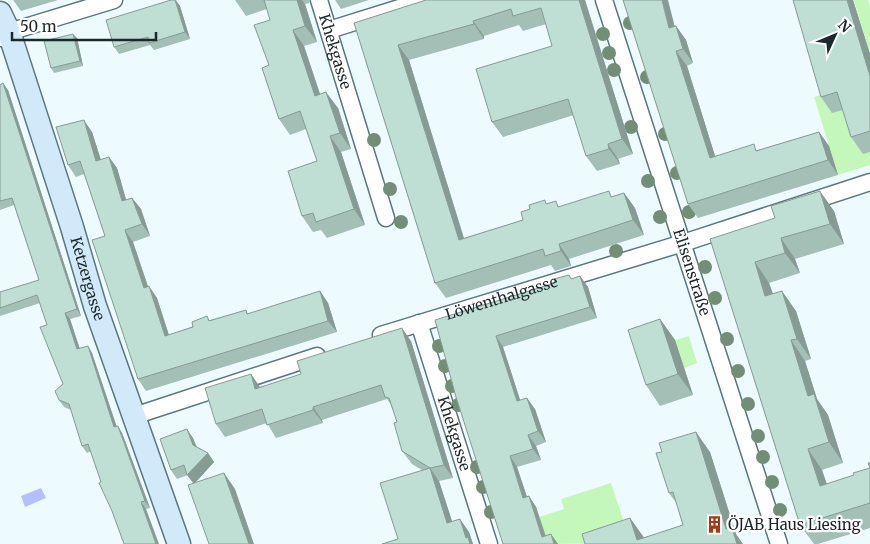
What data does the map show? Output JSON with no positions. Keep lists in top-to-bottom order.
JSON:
{
  "streets": {
    "main road": ["Ketzergasse"],
    "street": ["Khekgasse", "Elisenstraße", "Löwenthalgasse"]
  },
  "crossings": [
    ["Khekgasse", "Löwenthalgasse"],
    ["Elisenstraße", "Löwenthalgasse"]
  ],
  "places": {
    "building": ["ÖJAB Haus Liesing"]
  },
  "scale_bar": "50 m",
  "north": "top right"
}
